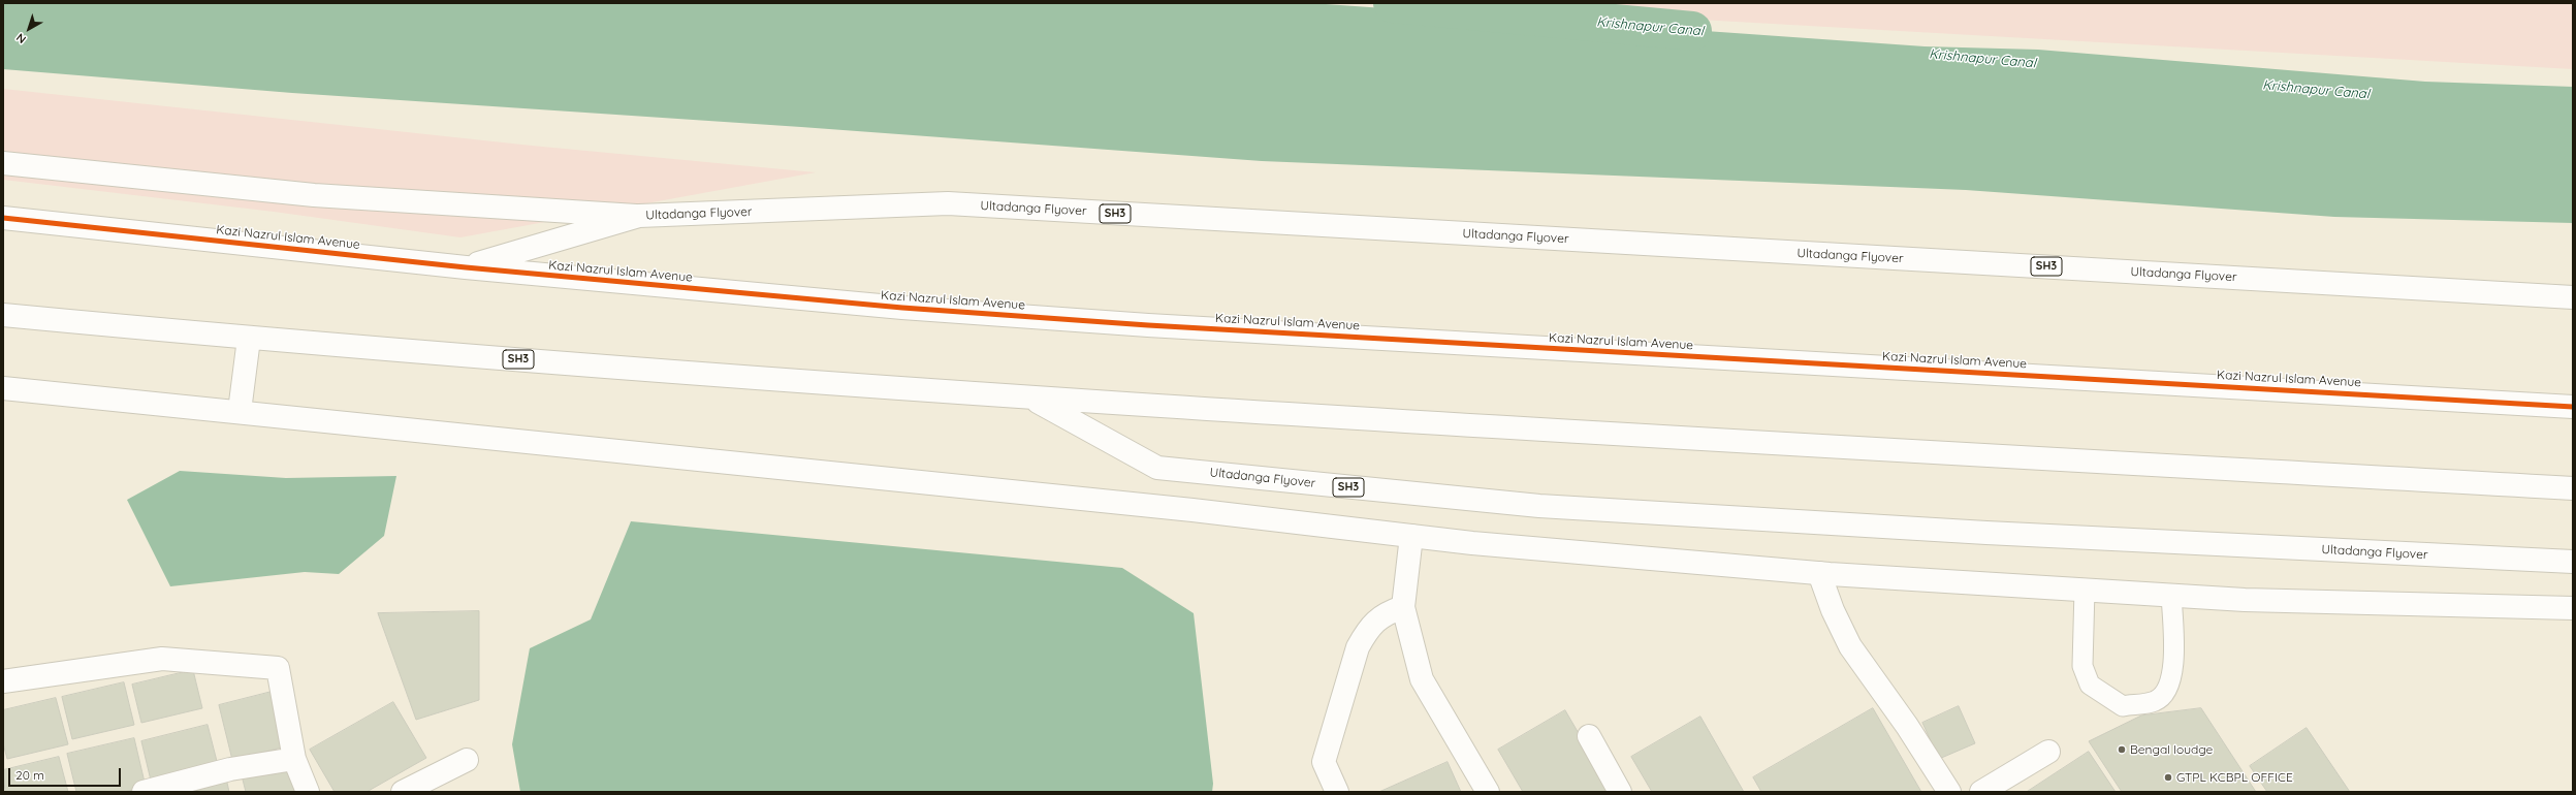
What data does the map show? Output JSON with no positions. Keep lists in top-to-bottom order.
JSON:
{
  "streets": {
    "main road": ["Ultadanga Flyover", "SH3", "Kazi Nazrul Islam Avenue"]
  },
  "crossings": [
    ["Ultadanga Flyover", "SH3"],
    ["Ultadanga Flyover", "Kazi Nazrul Islam Avenue"]
  ],
  "water": ["Krishnapur Canal"],
  "places": ["Bengal loudge", "GTPL KCBPL OFFICE"],
  "scale_bar": "20 m",
  "north": "bottom left"
}
